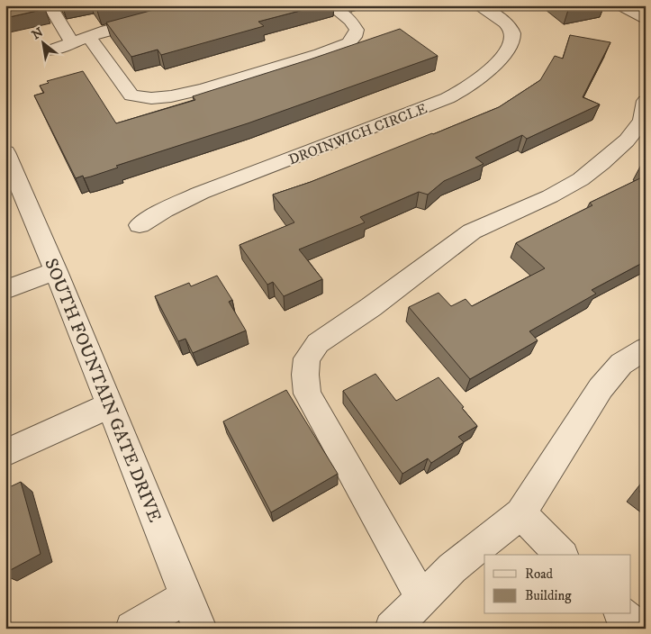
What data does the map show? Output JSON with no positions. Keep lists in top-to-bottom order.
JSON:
{
  "streets": {
    "street": ["DROINWICH CIRCLE", "SOUTH FOUNTAIN GATE DRIVE"]
  },
  "legend": ["Road", "Building"],
  "north": "top left"
}
